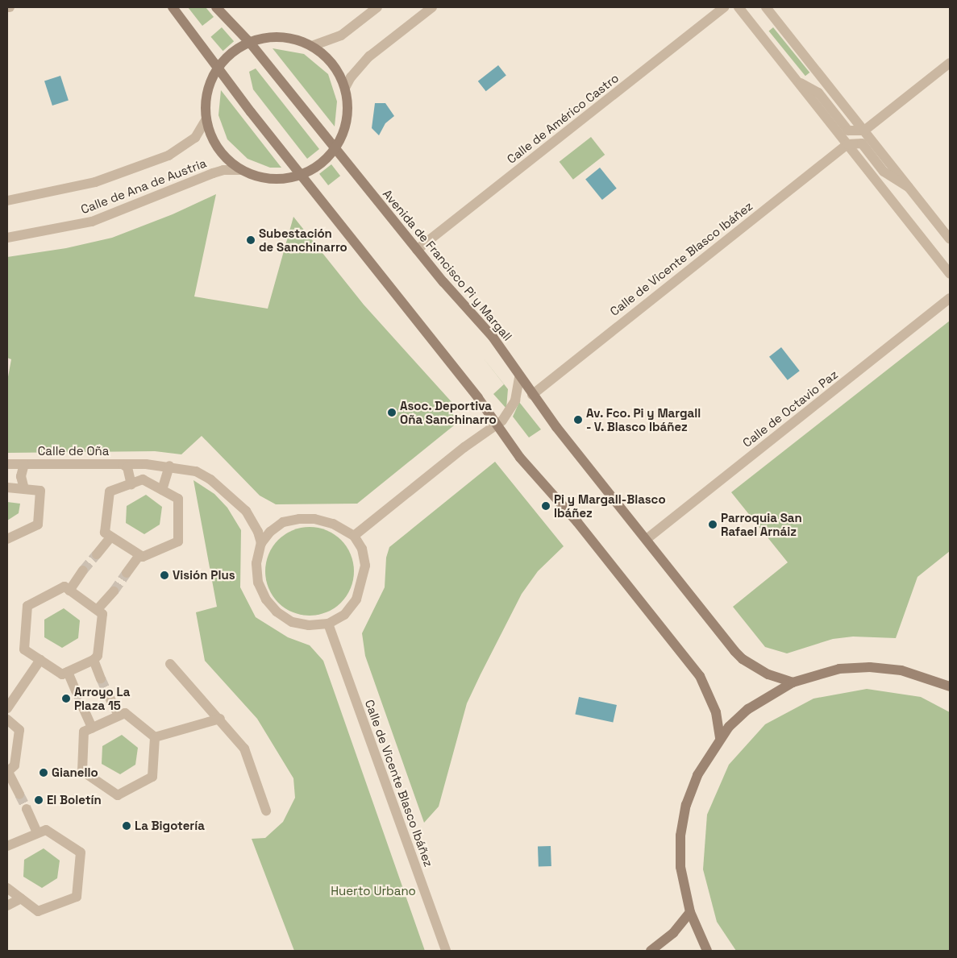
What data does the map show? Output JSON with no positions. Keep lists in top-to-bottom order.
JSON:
{
  "streets": {
    "street": [
      "Calle de Américo Castro",
      "Calle de Ana de Austria",
      "Calle de Vicente Blasco Ibáñez",
      "Avenida de Francisco Pi y Margall",
      "Calle de Octavio Paz",
      "Calle de Oña"
    ]
  },
  "crossings": [
    ["Calle de Américo Castro", "Avenida de Francisco Pi y Margall"],
    ["Calle de Vicente Blasco Ibáñez", "Avenida de Francisco Pi y Margall"],
    ["Calle de Vicente Blasco Ibáñez", "Calle de Oña"],
    ["Avenida de Francisco Pi y Margall", "Calle de Octavio Paz"]
  ],
  "parks": ["Huerto Urbano"],
  "places": [
    "Subestación de Sanchinarro",
    "Asoc. Deportiva Oña Sanchinarro",
    "Av. Fco. Pi y Margall - V. Blasco Ibáñez",
    "Pi y Margall-Blasco Ibáñez",
    "Parroquia San Rafael Arnáiz",
    "Visión Plus",
    "Arroyo La Plaza 15",
    "Gianello",
    "El Boletín",
    "La Bigotería"
  ]
}
